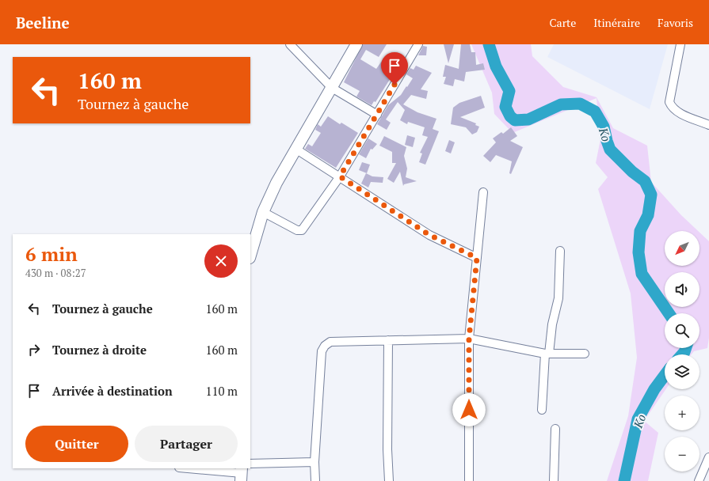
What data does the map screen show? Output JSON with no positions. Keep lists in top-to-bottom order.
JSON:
{
  "water": ["Ko"],
  "north": "bottom left",
  "page": {
    "header": "Beeline",
    "nav": ["Carte", "Itinéraire", "Favoris"],
    "turn": ["160 m", "Tournez à gauche"],
    "map_buttons": ["+", "−"],
    "heading": ["6 min", "430 m · 08:27"],
    "list": [
      {
        "name": "Tournez à gauche",
        "value": "160 m"
      },
      {
        "name": "Tournez à droite",
        "value": "160 m"
      },
      {
        "name": "Arrivée à destination",
        "value": "110 m"
      }
    ],
    "buttons": ["Quitter", "Partager"]
  }
}
